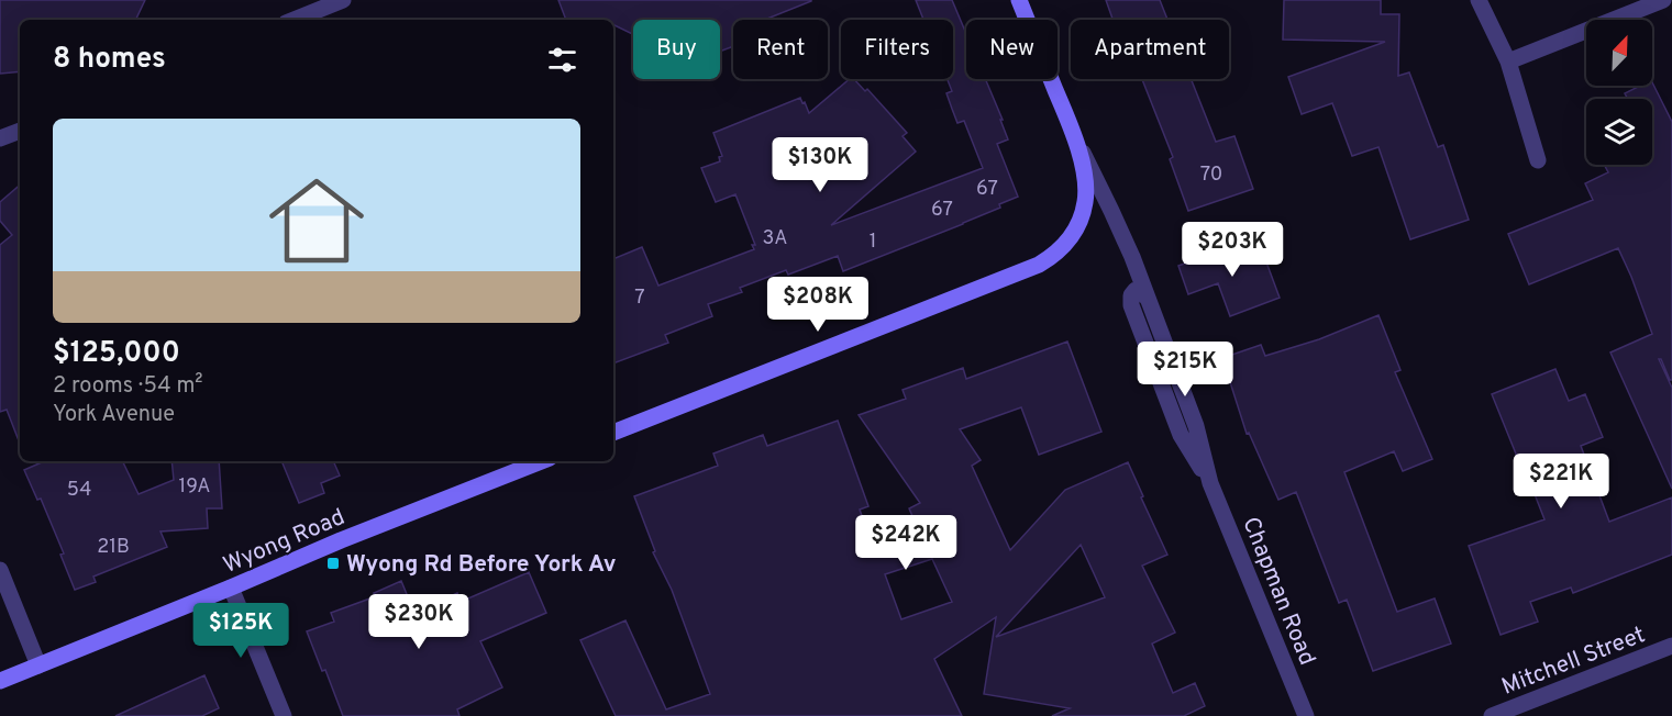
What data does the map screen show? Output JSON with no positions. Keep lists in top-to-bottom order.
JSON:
{
  "streets": {
    "street": ["Wyong Road", "Chapman Road", "Mitchell Street"]
  },
  "places": {
    "transit": ["Wyong Rd Before York Av"]
  },
  "house_numbers": [
    "70",
    "67",
    "67",
    "3A",
    "1",
    "7",
    "19A",
    "54",
    "21B"
  ],
  "north": "top right",
  "page": {
    "chip": [
      "Buy",
      "Rent",
      "Filters",
      "New",
      "Apartment"
    ],
    "heading": "8 homes",
    "list": [
      {
        "name": "$125,000",
        "note": "2 rooms · 54 m² · York Avenue"
      }
    ],
    "price": [
      "$130K",
      "$203K",
      "$208K",
      "$215K",
      "$221K",
      "$242K",
      "$230K",
      "$125K"
    ]
  }
}
